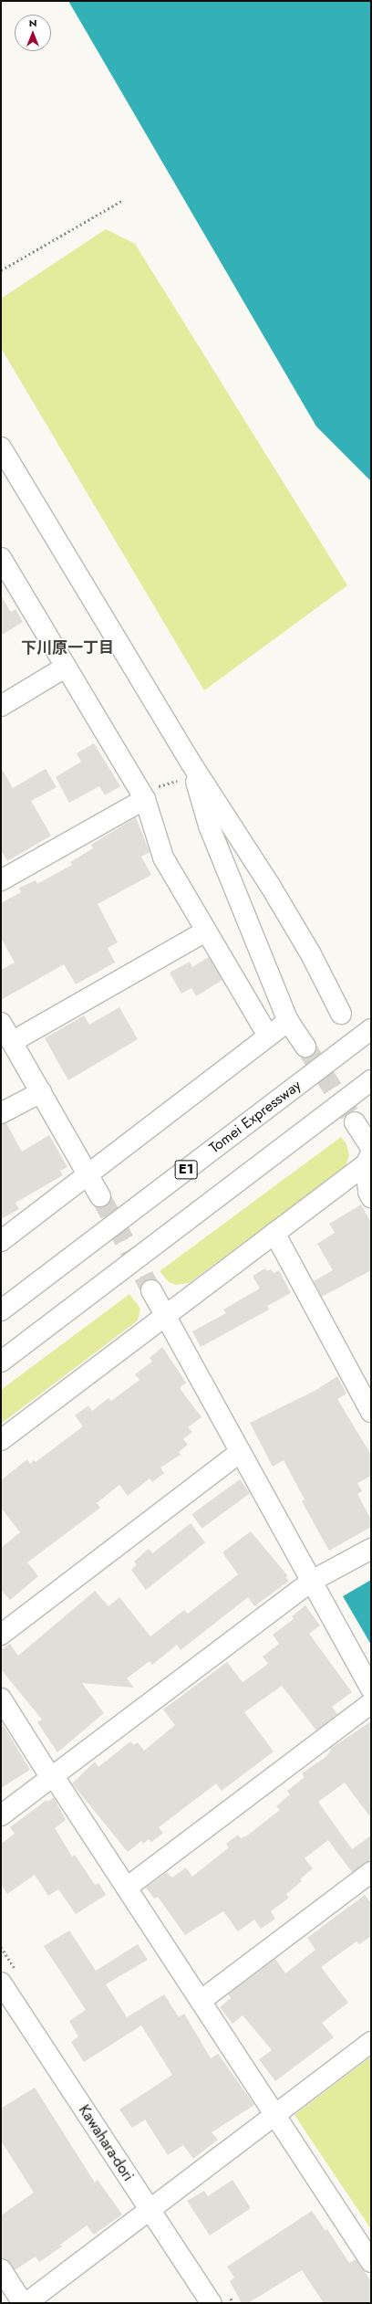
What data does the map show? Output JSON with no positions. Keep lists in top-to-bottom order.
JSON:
{
  "streets": {
    "main road": ["Tomei Expressway", "E1", "Kawahara-dori"]
  },
  "districts": ["下川原一丁目"],
  "north": "top"
}
